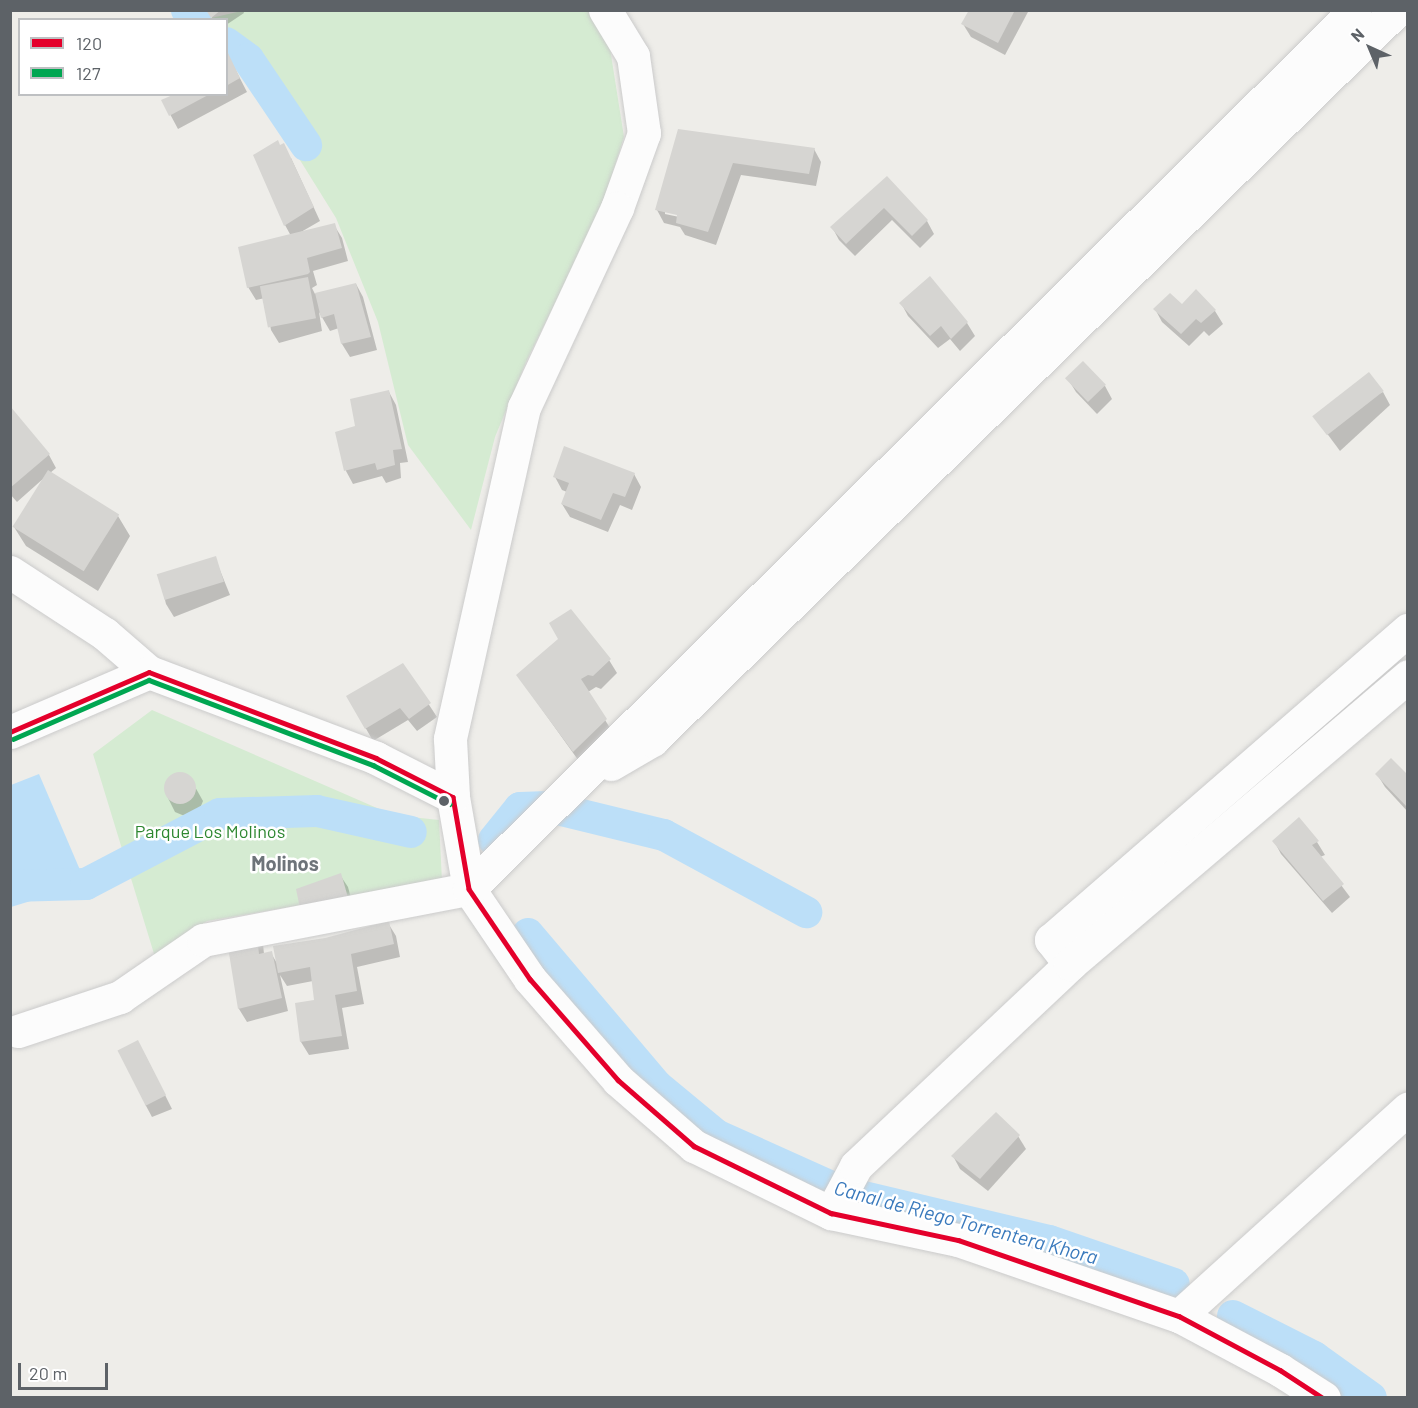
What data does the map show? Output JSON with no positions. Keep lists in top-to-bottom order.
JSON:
{
  "districts": ["Molinos"],
  "water": ["Canal de Riego Torrentera Khora"],
  "parks": ["Parque Los Molinos"],
  "lines": ["transit line 120", "transit line 127"],
  "legend": ["120", "127"],
  "scale_bar": "20 m",
  "north": "top left"
}
